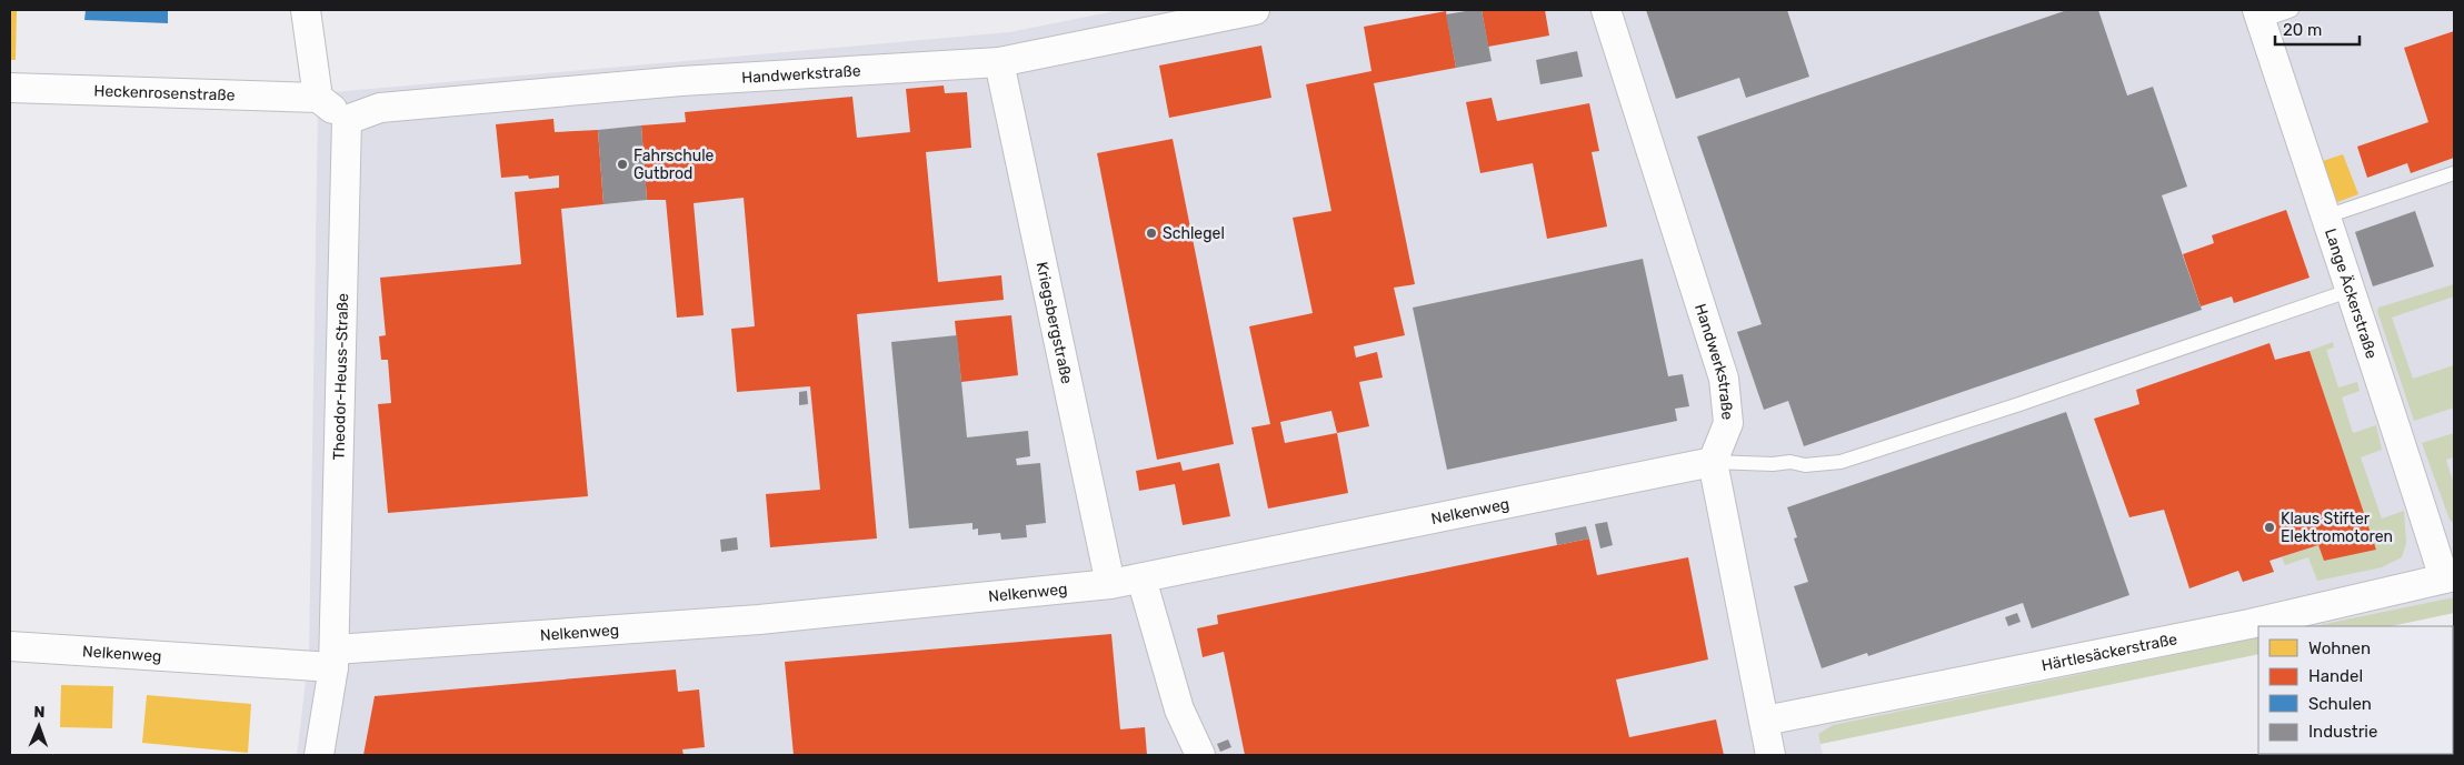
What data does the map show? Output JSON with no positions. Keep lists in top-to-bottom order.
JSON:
{
  "streets": {
    "street": [
      "Handwerkstraße",
      "Heckenrosenstraße",
      "Lange Äckerstraße",
      "Kriegsbergstraße",
      "Theodor-Heuss-Straße",
      "Nelkenweg",
      "Härtlesäckerstraße"
    ]
  },
  "crossings": [
    ["Handwerkstraße", "Kriegsbergstraße"],
    ["Handwerkstraße", "Theodor-Heuss-Straße"],
    ["Handwerkstraße", "Nelkenweg"],
    ["Lange Äckerstraße", "Härtlesäckerstraße"],
    ["Kriegsbergstraße", "Nelkenweg"],
    ["Theodor-Heuss-Straße", "Nelkenweg"]
  ],
  "places": ["Fahrschule Gutbrod", "Schlegel", "Klaus Stifter Elektromotoren"],
  "legend": [
    "Wohnen",
    "Handel",
    "Schulen",
    "Industrie"
  ],
  "scale_bar": "20 m",
  "north": "top"
}
